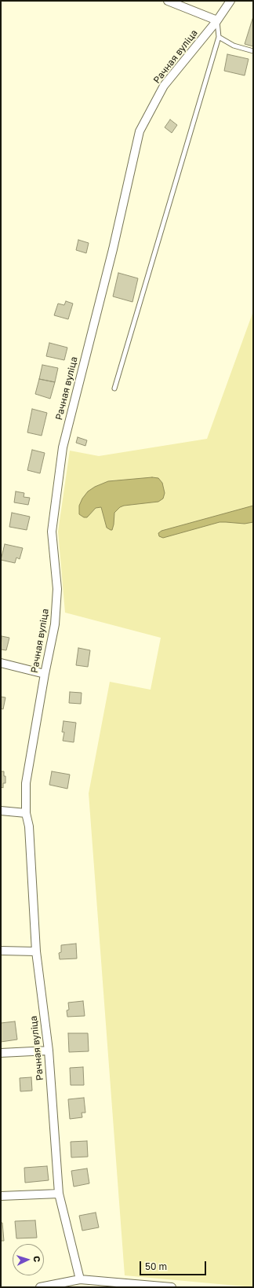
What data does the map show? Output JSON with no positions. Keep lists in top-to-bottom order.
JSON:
{
  "streets": {
    "street": ["Рачная вуліца"]
  },
  "scale_bar": "50 m",
  "north": "right"
}
